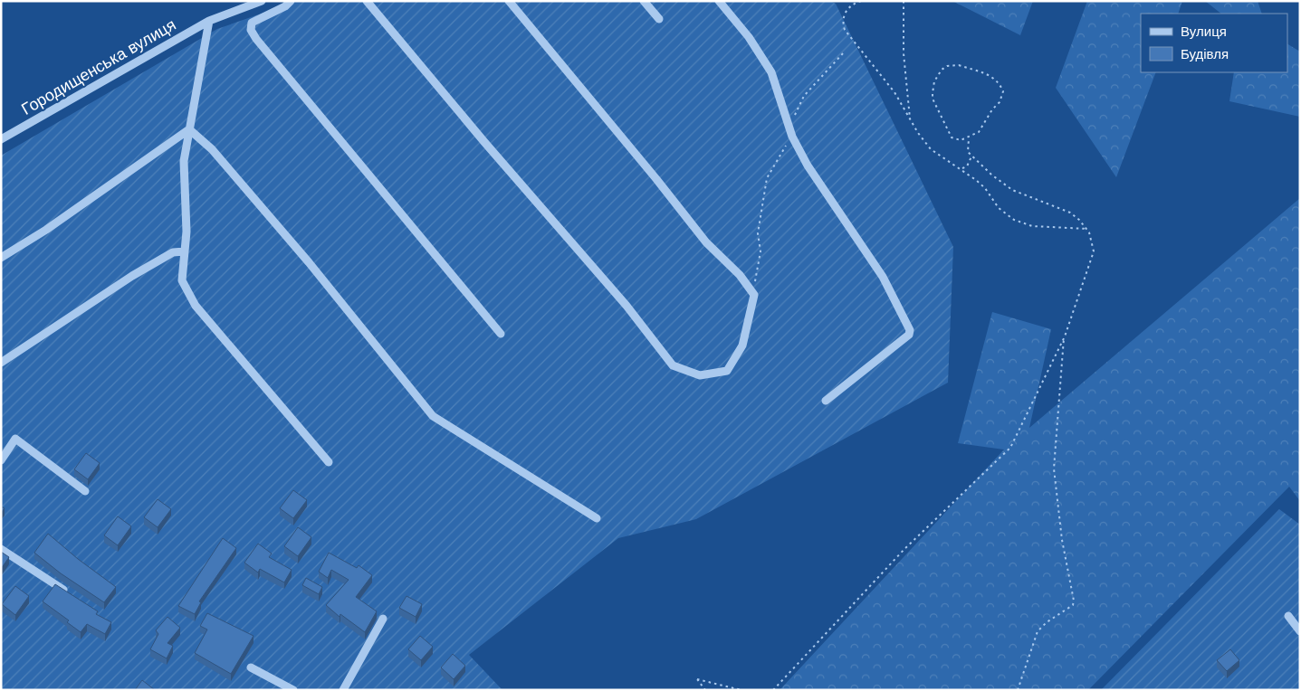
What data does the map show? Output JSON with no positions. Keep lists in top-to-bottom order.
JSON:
{
  "streets": {
    "street": ["Городищенська вулиця"]
  },
  "legend": ["Вулиця", "Будівля"]
}
